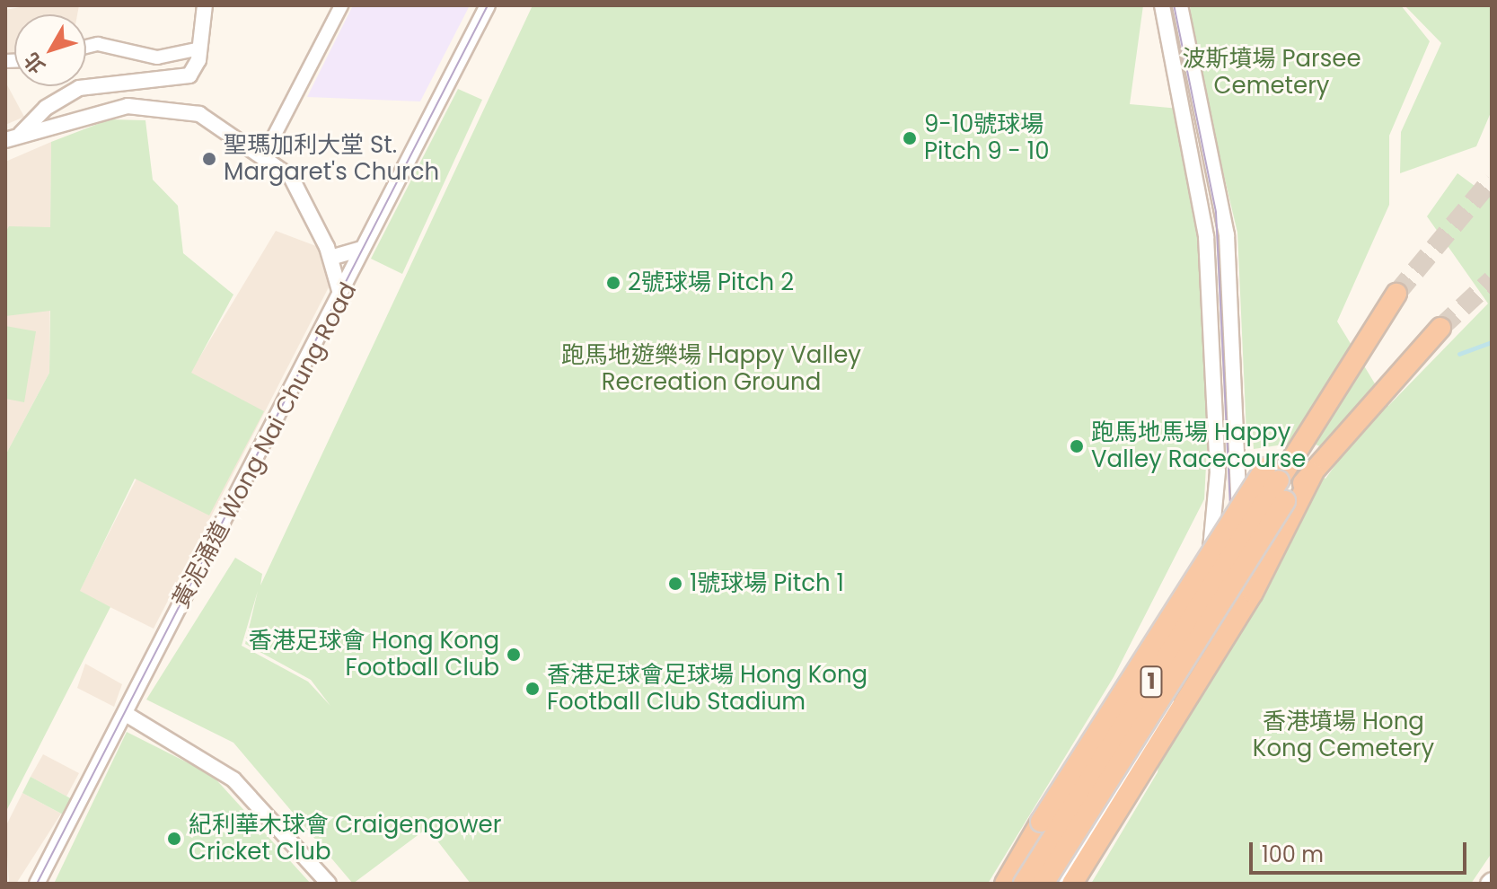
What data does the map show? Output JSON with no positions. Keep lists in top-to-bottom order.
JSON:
{
  "streets": {
    "highway": ["1"],
    "street": ["黃泥涌道 Wong Nai Chung Road"]
  },
  "parks": ["波斯墳場 Parsee Cemetery", "跑馬地遊樂場 Happy Valley Recreation Ground", "香港墳場 Hong Kong Cemetery"],
  "places": [
    "9-10號球場 Pitch 9 - 10",
    "聖瑪加利大堂 St. Margaret's Church",
    "2號球場 Pitch 2",
    "跑馬地馬場 Happy Valley Racecourse",
    "1號球場 Pitch 1",
    "香港足球會 Hong Kong Football Club",
    "香港足球會足球場 Hong Kong Football Club Stadium",
    "紀利華木球會 Craigengower Cricket Club"
  ],
  "scale_bar": "100 m",
  "north": "bottom left"
}
